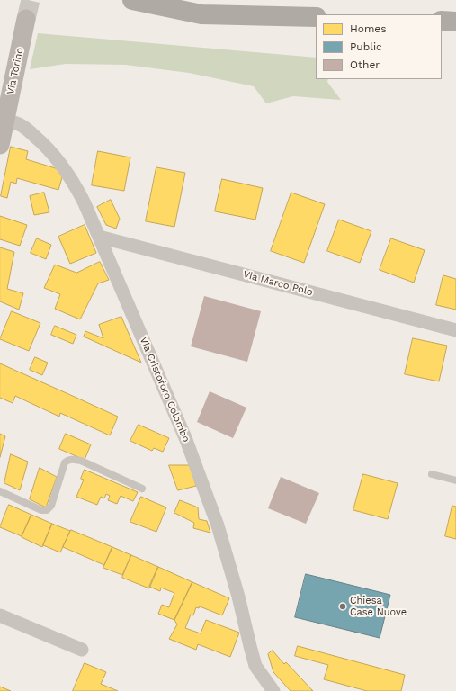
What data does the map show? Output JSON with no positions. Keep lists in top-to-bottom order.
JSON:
{
  "streets": {
    "street": ["Via Torino", "Via Marco Polo", "Via Cristoforo Colombo"]
  },
  "crossings": [
    ["Via Torino", "Via Cristoforo Colombo"],
    ["Via Marco Polo", "Via Cristoforo Colombo"]
  ],
  "places": ["Chiesa Case Nuove"],
  "legend": ["Homes", "Public", "Other"]
}
